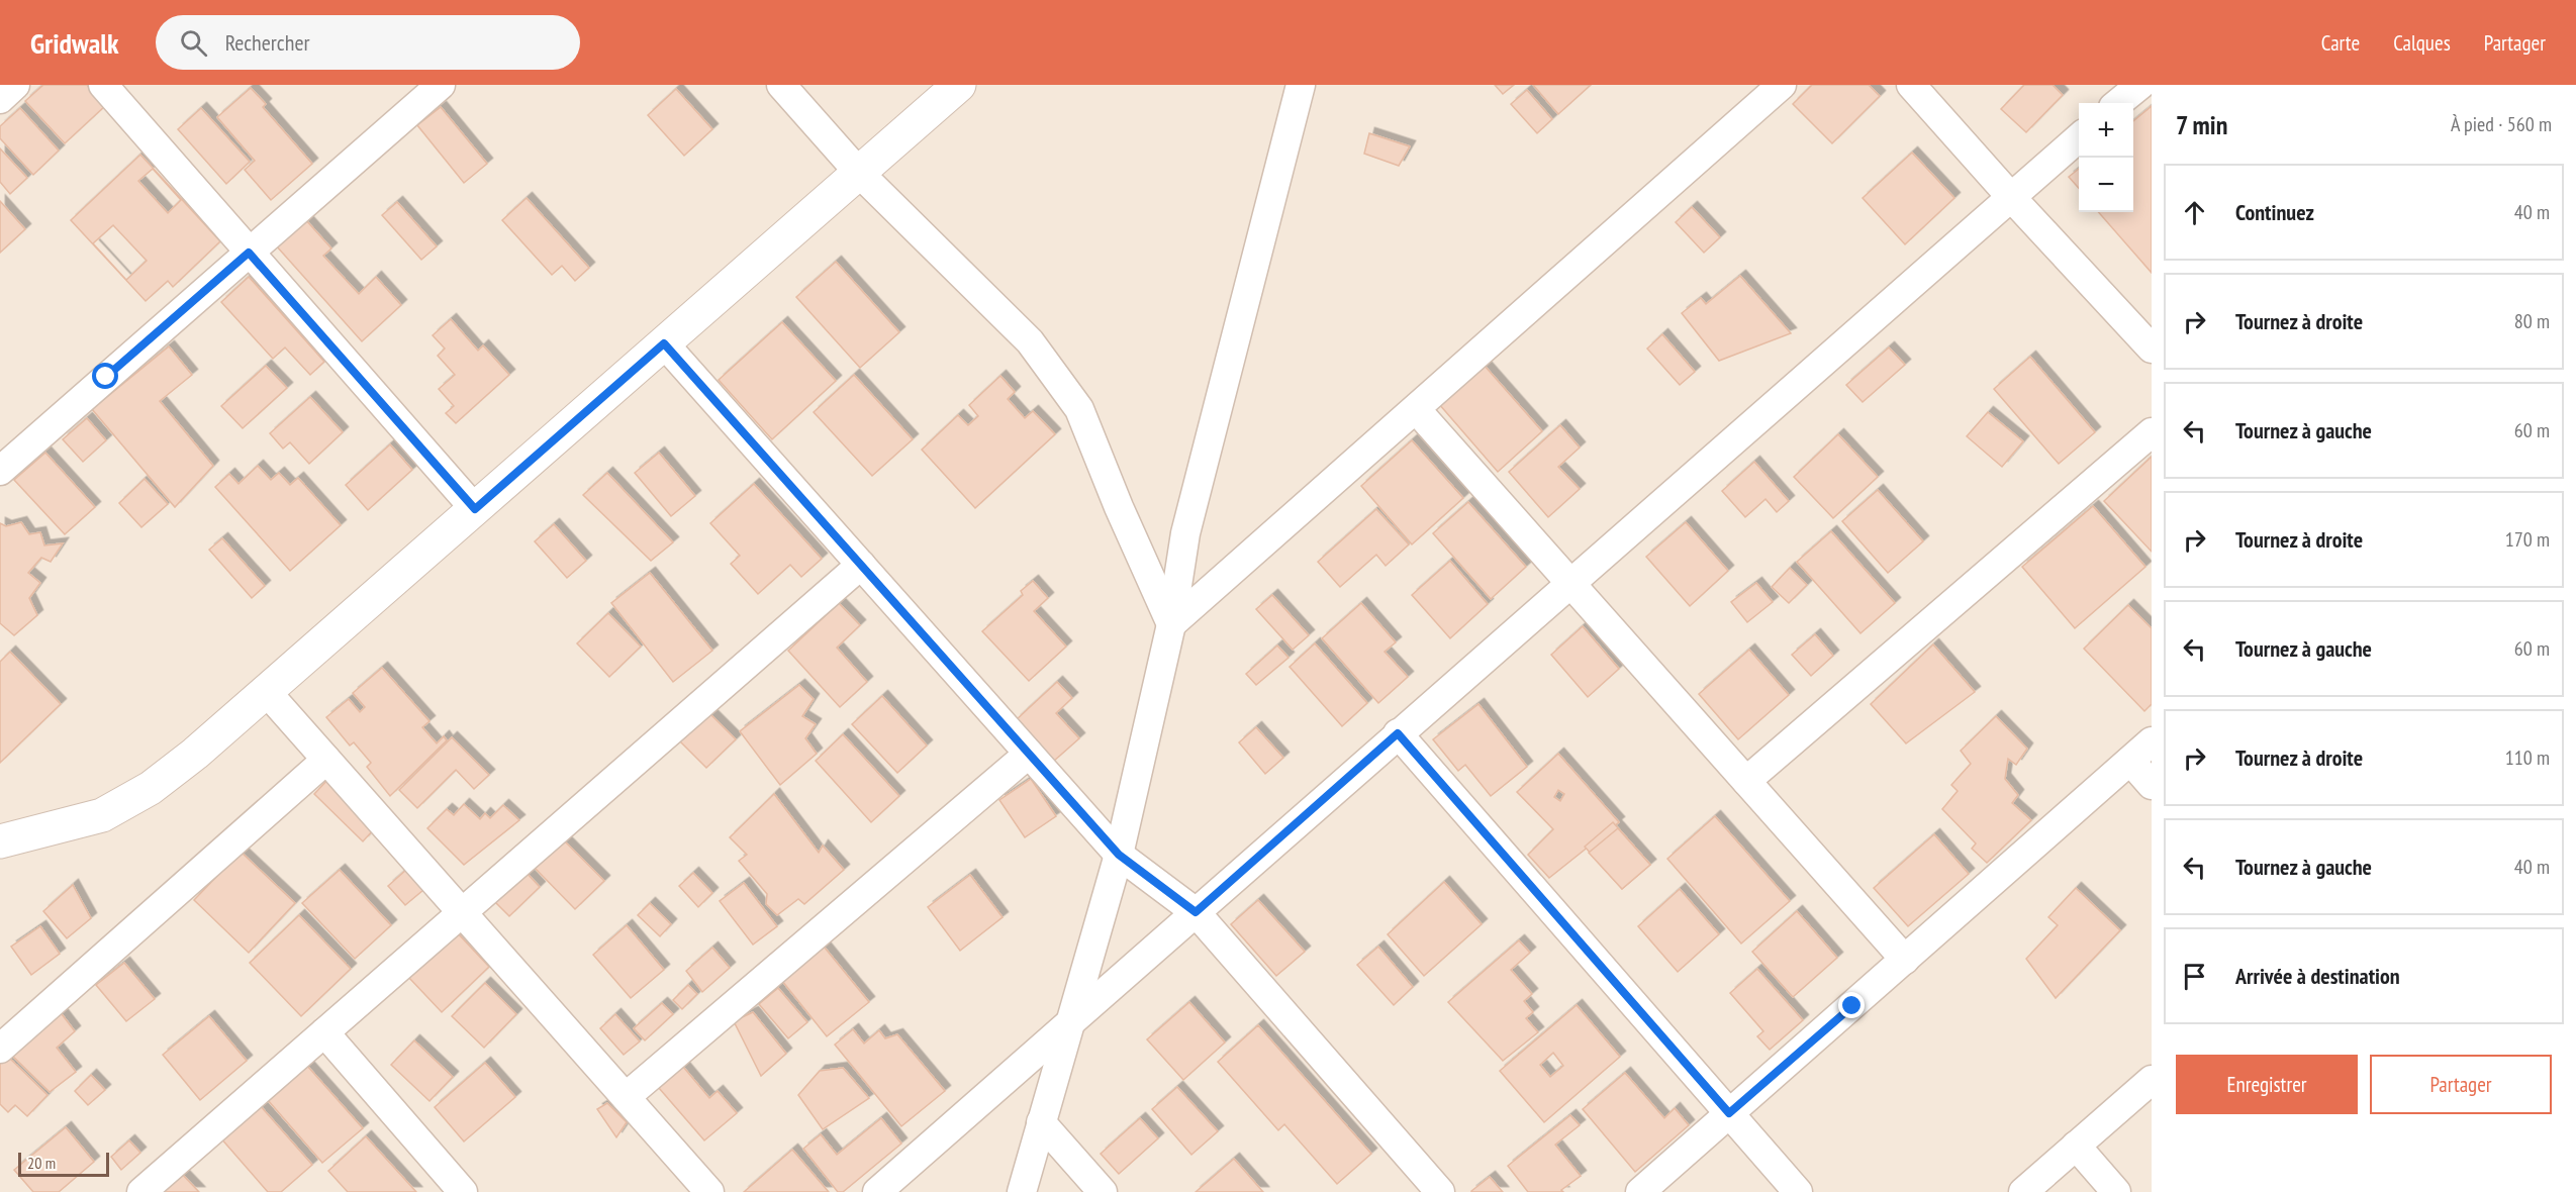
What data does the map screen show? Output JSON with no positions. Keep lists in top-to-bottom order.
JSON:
{
  "scale_bar": "20 m",
  "page": {
    "header": "Gridwalk",
    "search": "Rechercher",
    "nav": ["Carte", "Calques", "Partager"],
    "heading": ["7 min", "À pied · 560 m"],
    "map_buttons": ["+", "−"],
    "list": [
      ["Continuez", "40 m"],
      ["Tournez à droite", "80 m"],
      ["Tournez à gauche", "60 m"],
      ["Tournez à droite", "170 m"],
      ["Tournez à gauche", "60 m"],
      ["Tournez à droite", "110 m"],
      ["Tournez à gauche", "40 m"],
      "Arrivée à destination"
    ],
    "buttons": ["Enregistrer", "Partager"],
    "scale": "20 m"
  }
}
